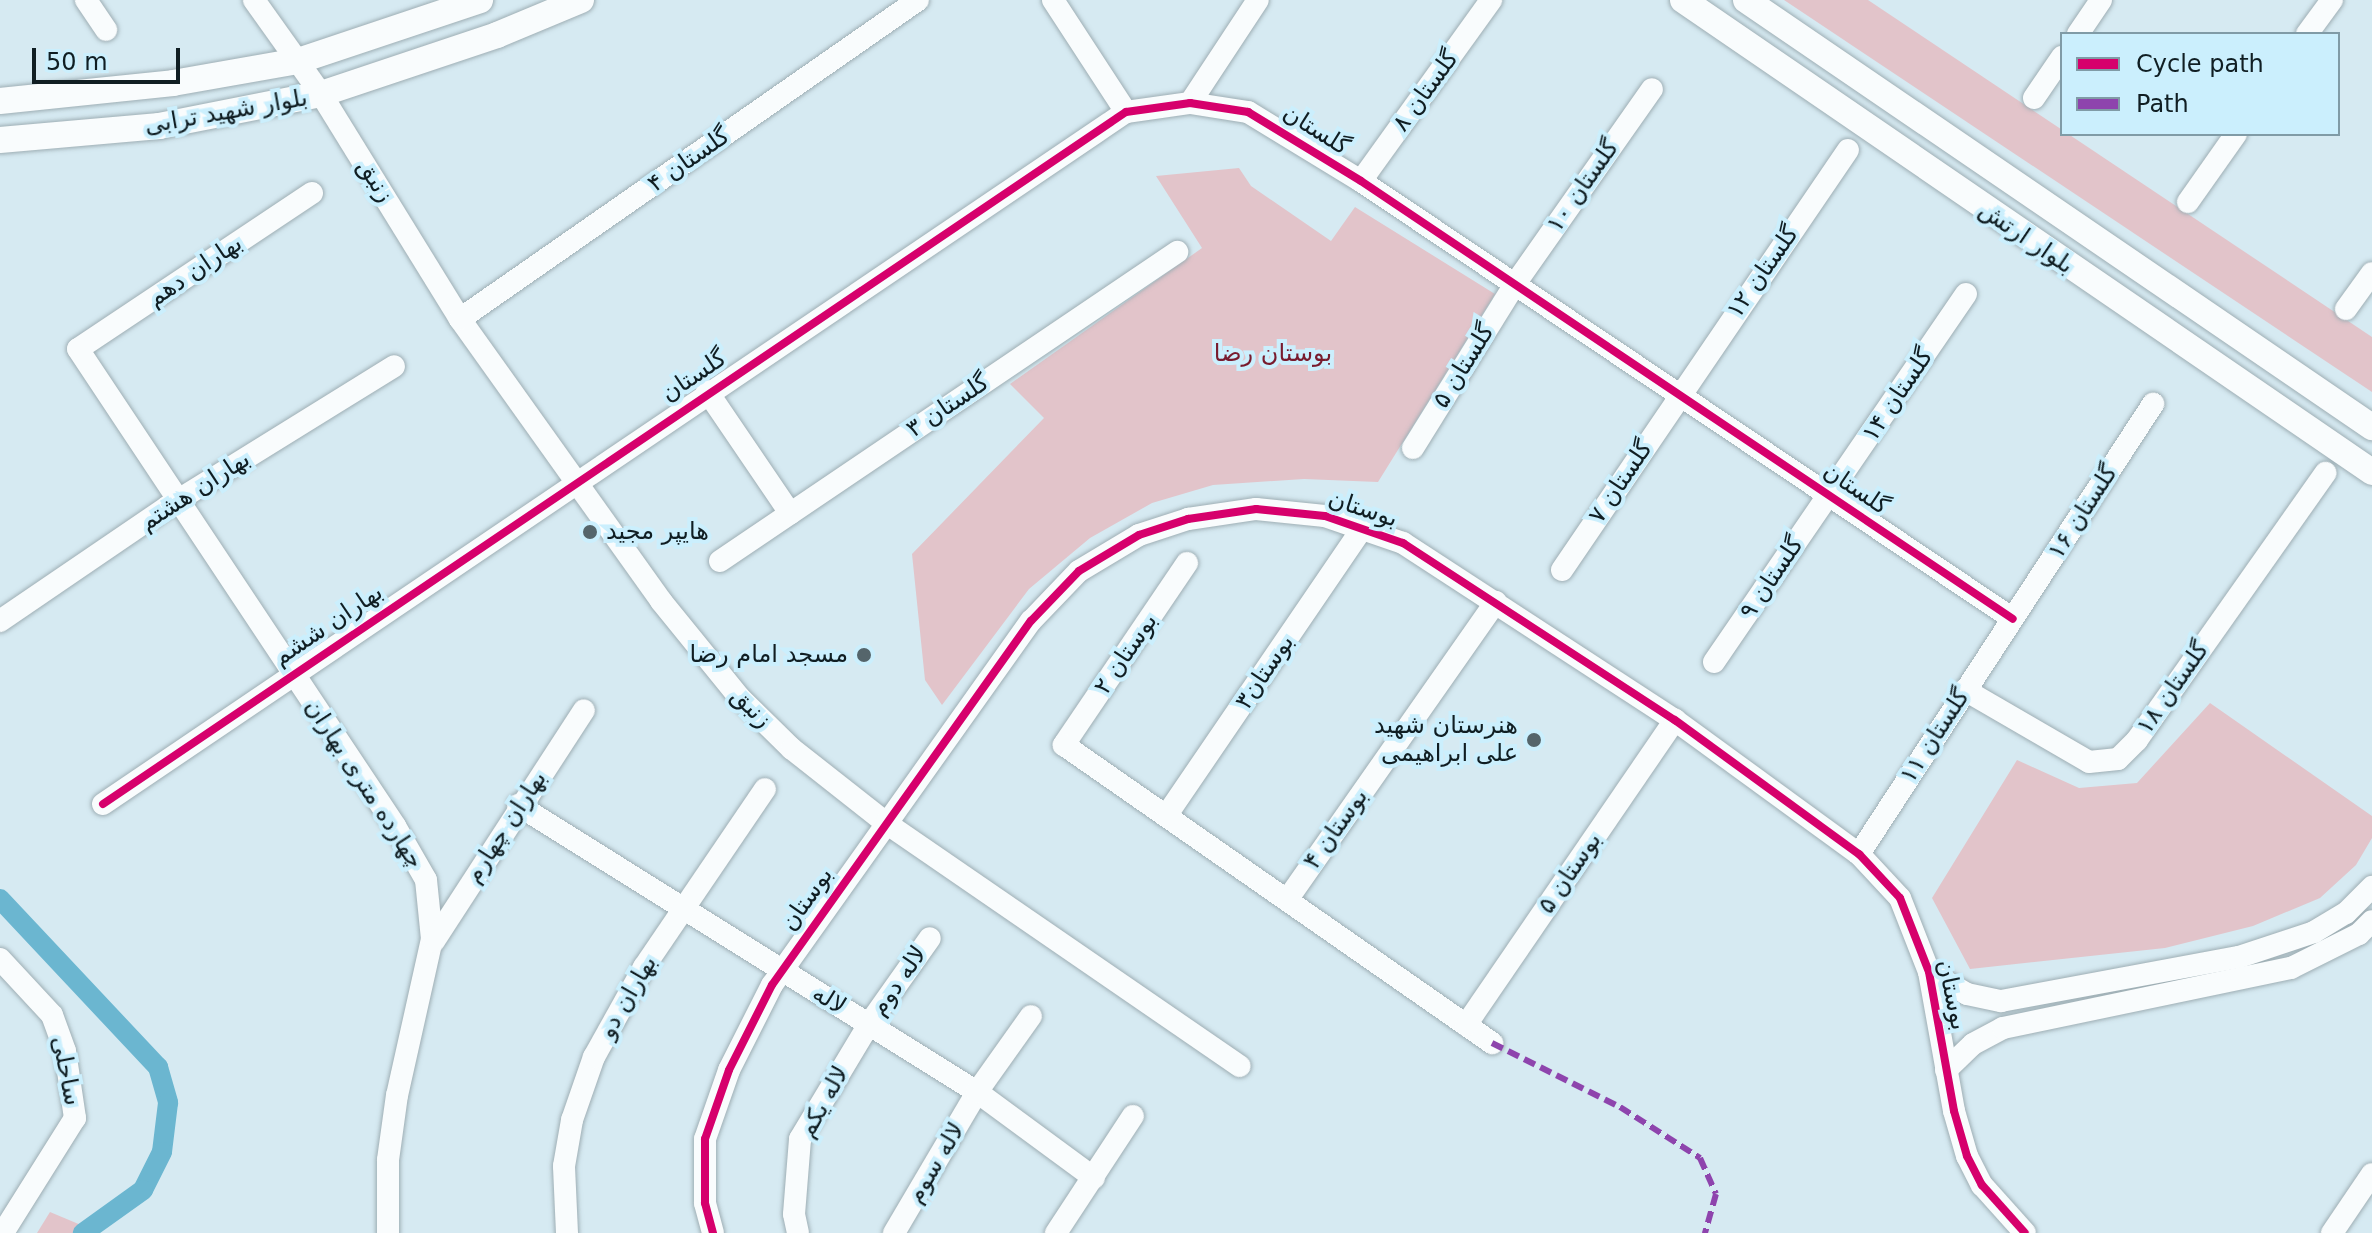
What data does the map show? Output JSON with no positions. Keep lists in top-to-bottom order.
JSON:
{
  "streets": {
    "main road": ["بلوار شهید ترابی", "بلوار ارتش"],
    "street": [
      "گلستان ۸",
      "گلستان",
      "گلستان ۴",
      "زنبق",
      "گلستان ۱۰",
      "بهاران دهم",
      "گلستان ۱۲",
      "گلستان ۵",
      "گلستان ۱۴",
      "گلستان ۳",
      "گلستان ۷",
      "بهاران هشتم",
      "بوستان",
      "گلستان ۱۶",
      "گلستان ۹",
      "بهاران ششم",
      "بوستان ۲",
      "بوستان۳",
      "گلستان ۱۸",
      "گلستان ۱۱",
      "چهارده متری بهاران",
      "بهاران چهارم",
      "بوستان ۴",
      "بوستان ۵",
      "لاله دوم",
      "بهاران دو",
      "لاله",
      "ساحلی",
      "لاله یکم",
      "لاله سوم"
    ]
  },
  "crossings": [
    ["گلستان ۸", "گلستان"],
    ["بلوار شهید ترابی", "زنبق"],
    ["گلستان", "زنبق"],
    ["گلستان", "گلستان ۱۰"],
    ["گلستان", "گلستان ۱۲"],
    ["گلستان", "گلستان ۵"],
    ["گلستان", "گلستان ۱۴"],
    ["گلستان", "گلستان ۷"],
    ["گلستان", "گلستان ۱۶"],
    ["گلستان", "گلستان ۹"],
    ["گلستان", "بهاران ششم"],
    ["گلستان", "گلستان ۱۱"],
    ["گلستان ۴", "زنبق"],
    ["زنبق", "بوستان"],
    ["زنبق", "بهاران ششم"],
    ["گلستان ۱۰", "گلستان ۵"],
    ["بهاران دهم", "چهارده متری بهاران"],
    ["گلستان ۱۲", "گلستان ۷"],
    ["گلستان ۱۴", "گلستان ۹"],
    ["بهاران هشتم", "چهارده متری بهاران"],
    ["بوستان", "بوستان۳"],
    ["بوستان", "گلستان ۱۱"],
    ["بوستان", "بوستان ۴"],
    ["بوستان", "بوستان ۵"],
    ["بوستان", "لاله"],
    ["گلستان ۱۶", "گلستان ۱۱"],
    ["بهاران ششم", "چهارده متری بهاران"],
    ["بوستان ۲", "بوستان۳"],
    ["گلستان ۱۸", "گلستان ۱۱"],
    ["چهارده متری بهاران", "بهاران چهارم"],
    ["بهاران چهارم", "لاله"],
    ["لاله دوم", "لاله"],
    ["لاله دوم", "لاله یکم"],
    ["بهاران دو", "لاله"],
    ["لاله", "لاله یکم"],
    ["لاله", "لاله سوم"]
  ],
  "parks": ["بوستان رضا"],
  "places": ["هایپر مجید", "مسجد امام رضا", "هنرستان شهید علی ابراهیمی"],
  "legend": ["Cycle path", "Path"],
  "scale_bar": "50 m"
}
